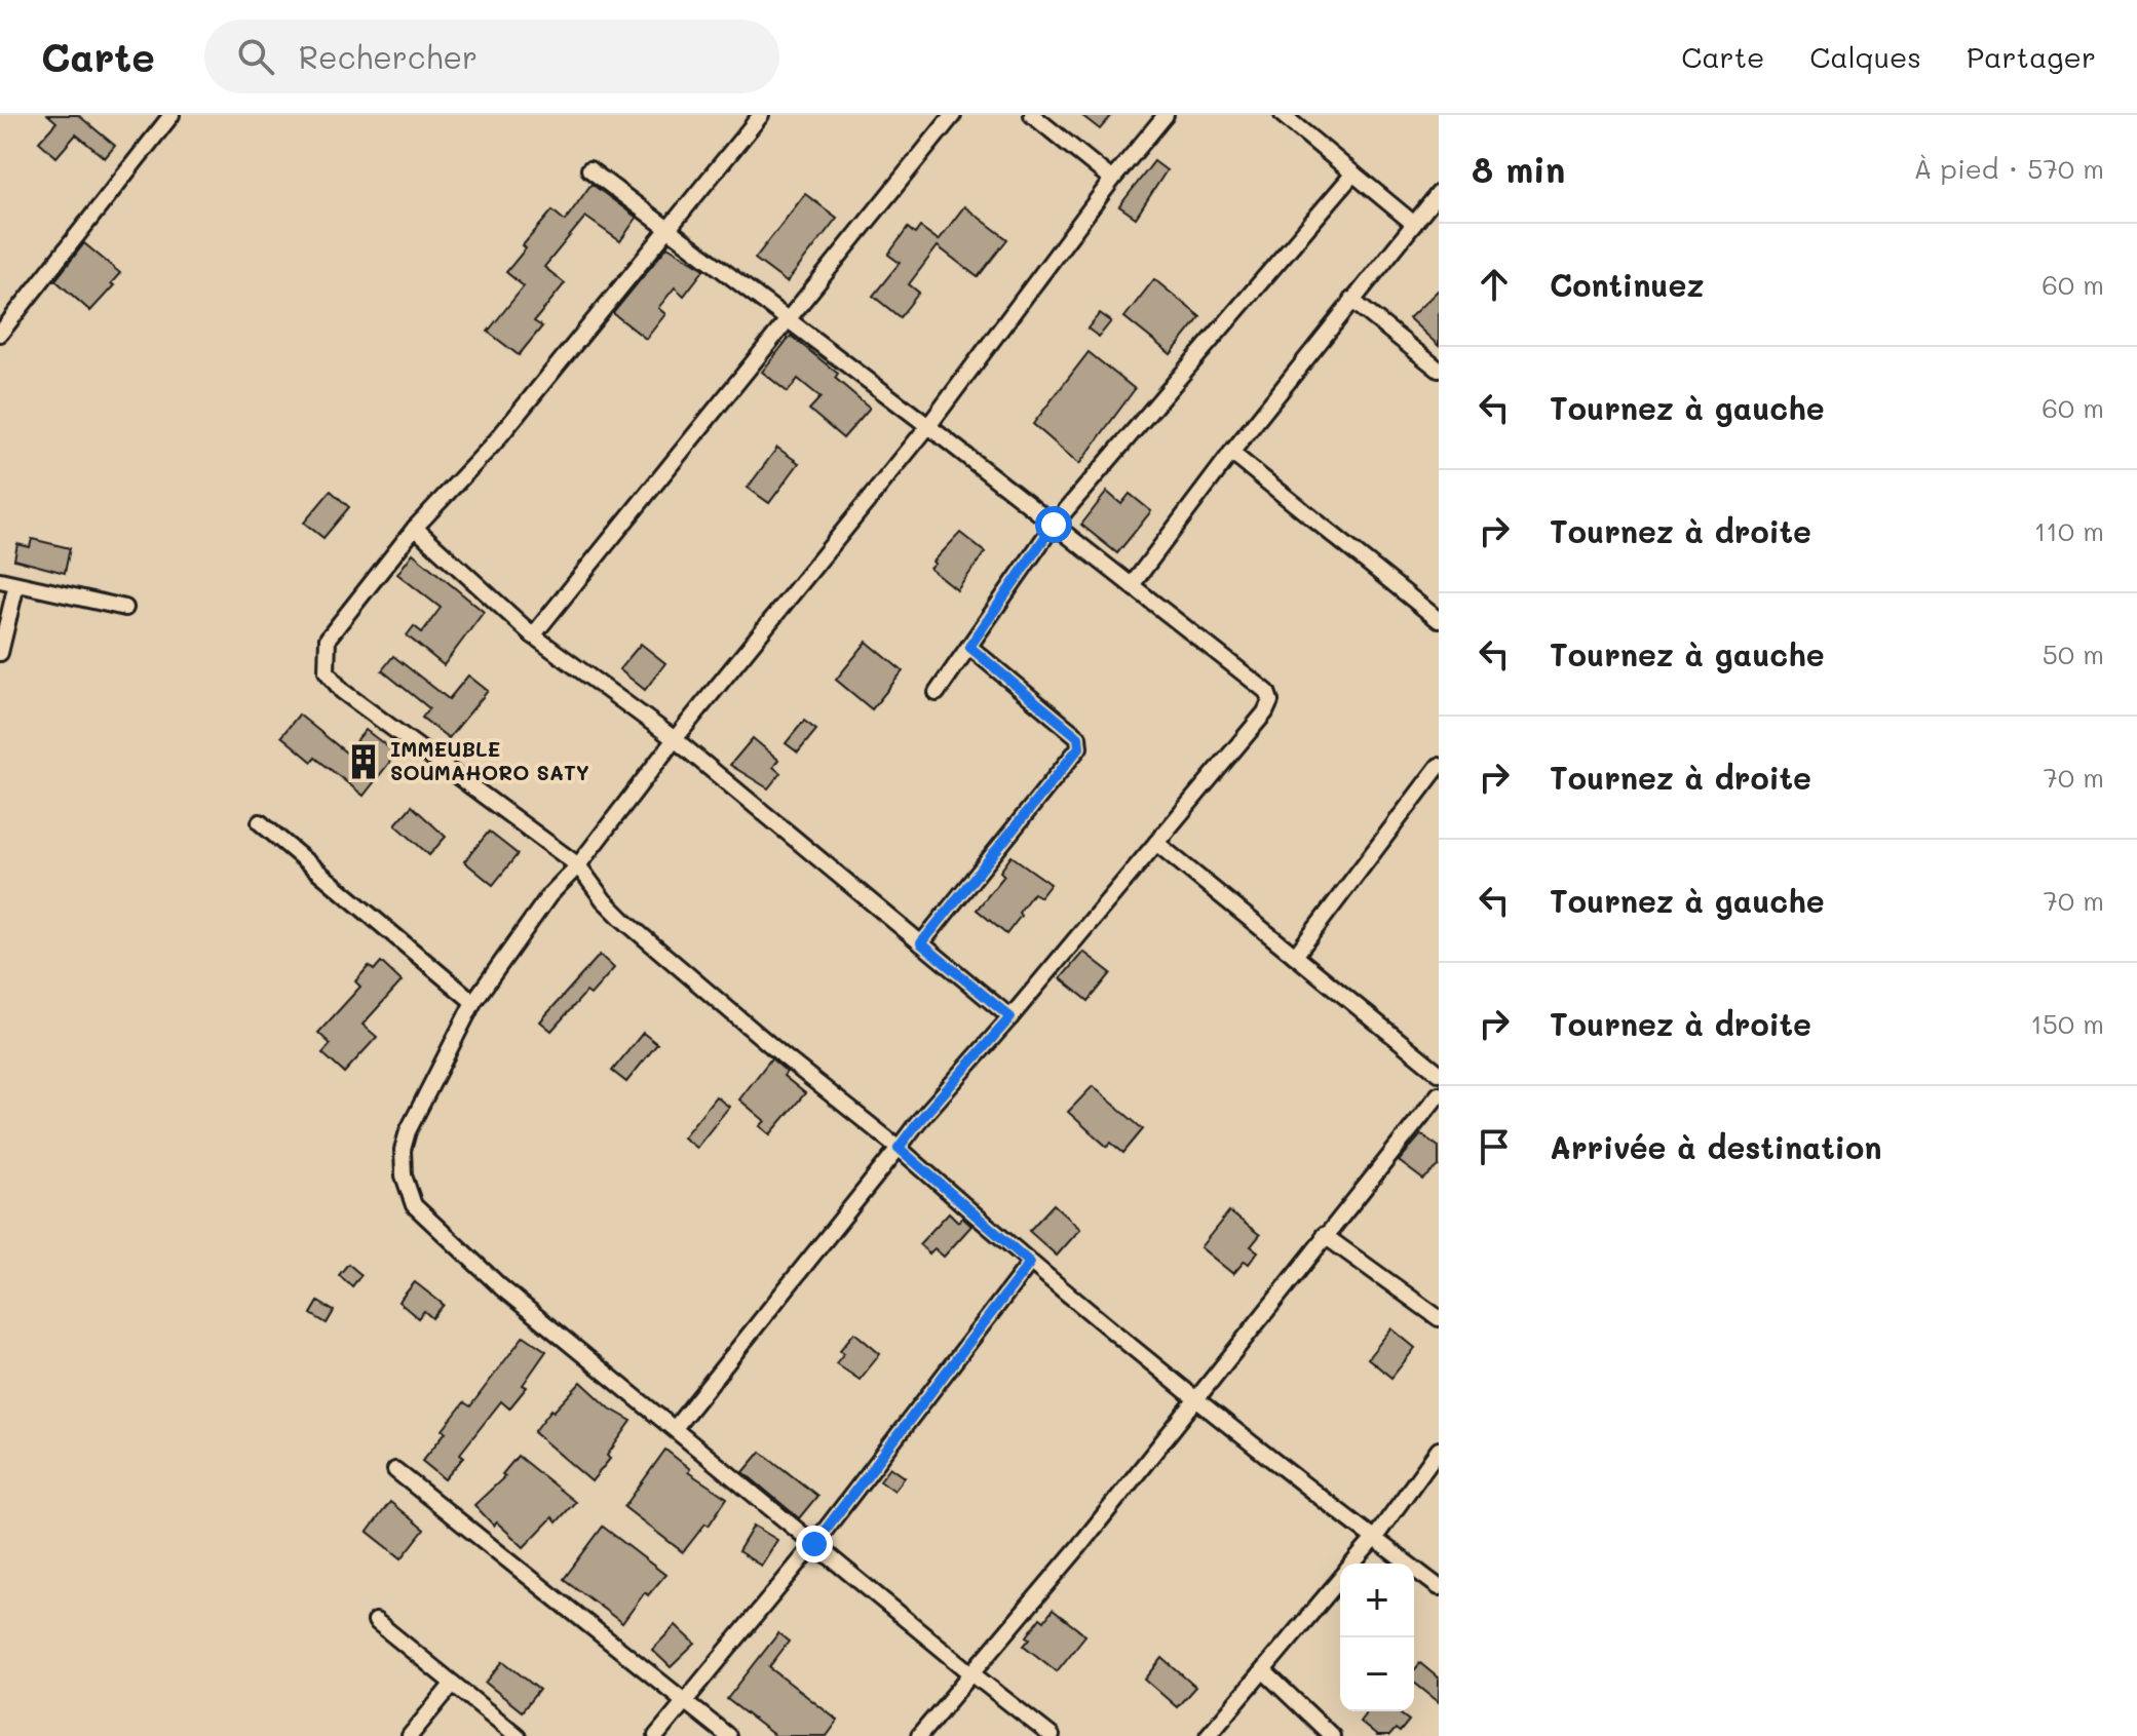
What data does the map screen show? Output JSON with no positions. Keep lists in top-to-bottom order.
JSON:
{
  "places": {
    "building": ["IMMEUBLE SOUMAHORO SATY"]
  },
  "page": {
    "header": "Carte",
    "search": "Rechercher",
    "nav": ["Carte", "Calques", "Partager"],
    "heading": ["8 min", "À pied · 570 m"],
    "list": [
      ["Continuez", "60 m"],
      ["Tournez à gauche", "60 m"],
      ["Tournez à droite", "110 m"],
      ["Tournez à gauche", "50 m"],
      ["Tournez à droite", "70 m"],
      ["Tournez à gauche", "70 m"],
      ["Tournez à droite", "150 m"],
      "Arrivée à destination"
    ],
    "map_buttons": ["+", "−"]
  }
}
